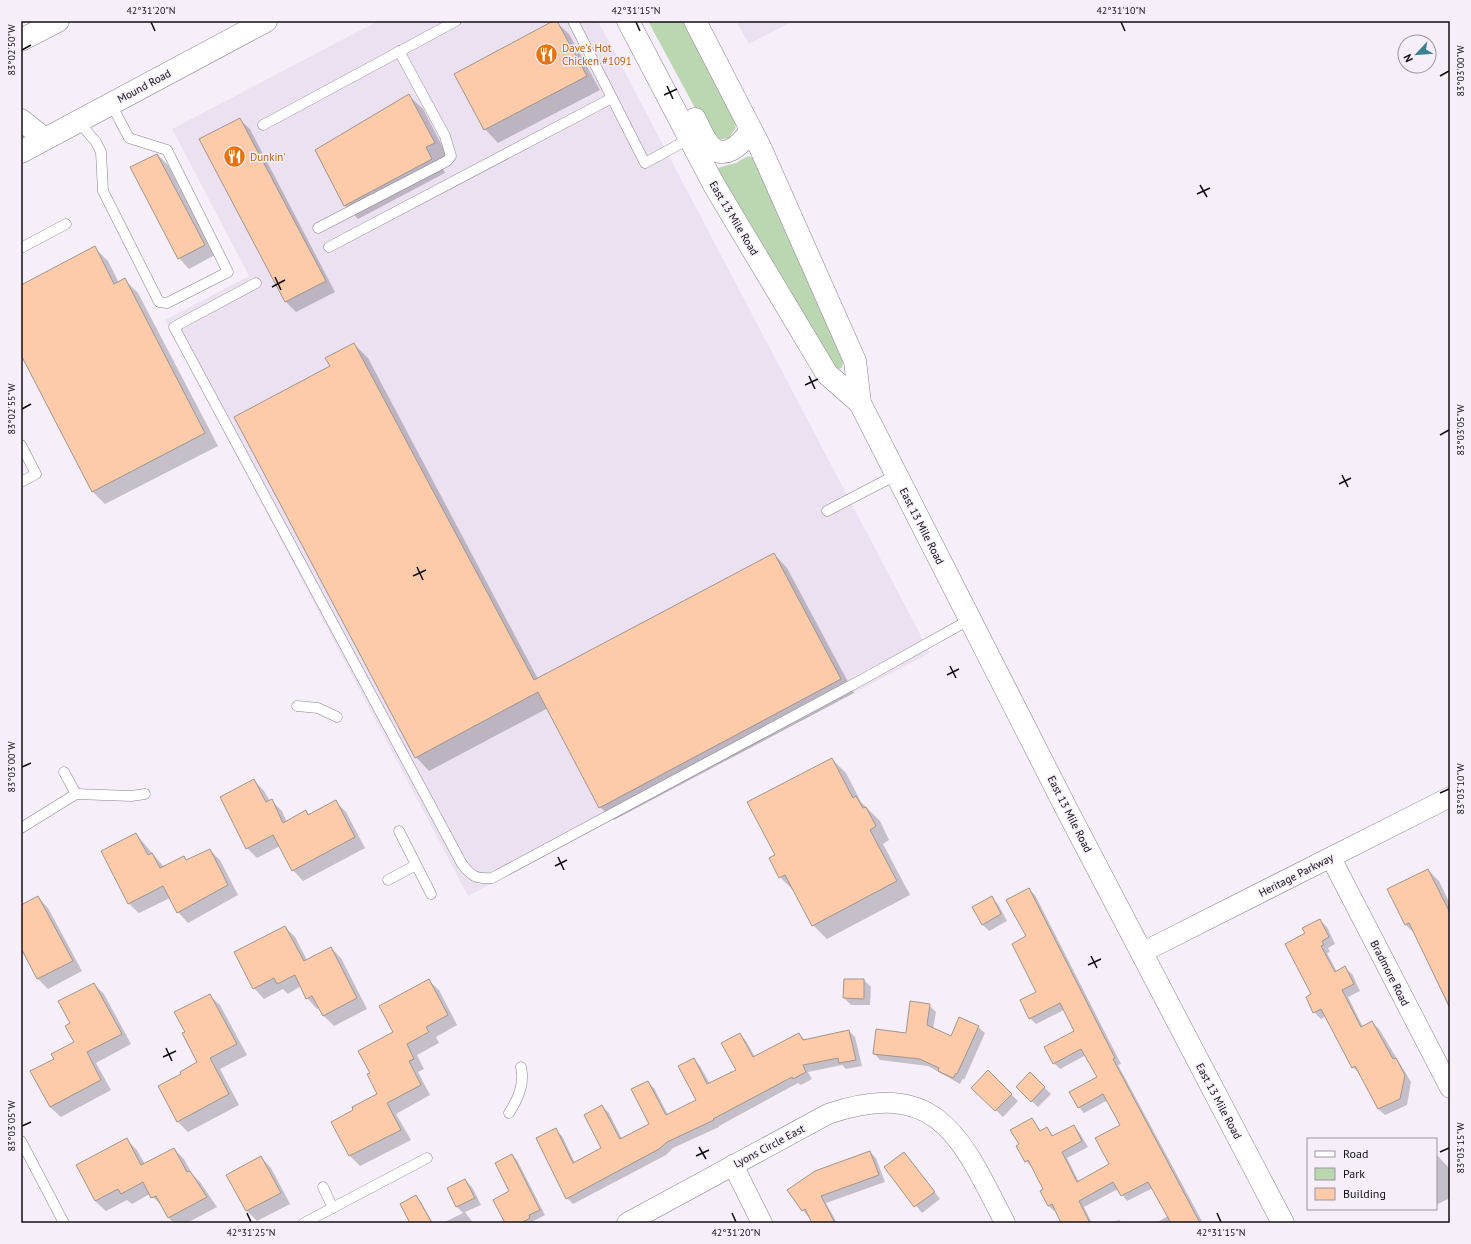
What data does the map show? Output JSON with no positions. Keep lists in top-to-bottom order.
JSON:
{
  "streets": {
    "main road": ["Mound Road", "East 13 Mile Road"],
    "street": ["Heritage Parkway", "Bradmore Road", "Lyons Circle East"]
  },
  "crossings": [
    ["East 13 Mile Road", "Heritage Parkway"],
    ["Heritage Parkway", "Bradmore Road"]
  ],
  "places": {
    "restaurant": ["Dave's Hot Chicken #1091", "Dunkin'"]
  },
  "legend": ["Road", "Park", "Building"],
  "north": "bottom left",
  "coordinates": [
    "42°31'20\"N",
    "42°31'15\"N",
    "42°31'10\"N",
    "83°02'50\"W",
    "83°03'00\"W",
    "83°02'55\"W",
    "83°03'05\"W",
    "83°03'10\"W",
    "83°03'15\"W",
    "42°31'25\"N"
  ]
}
